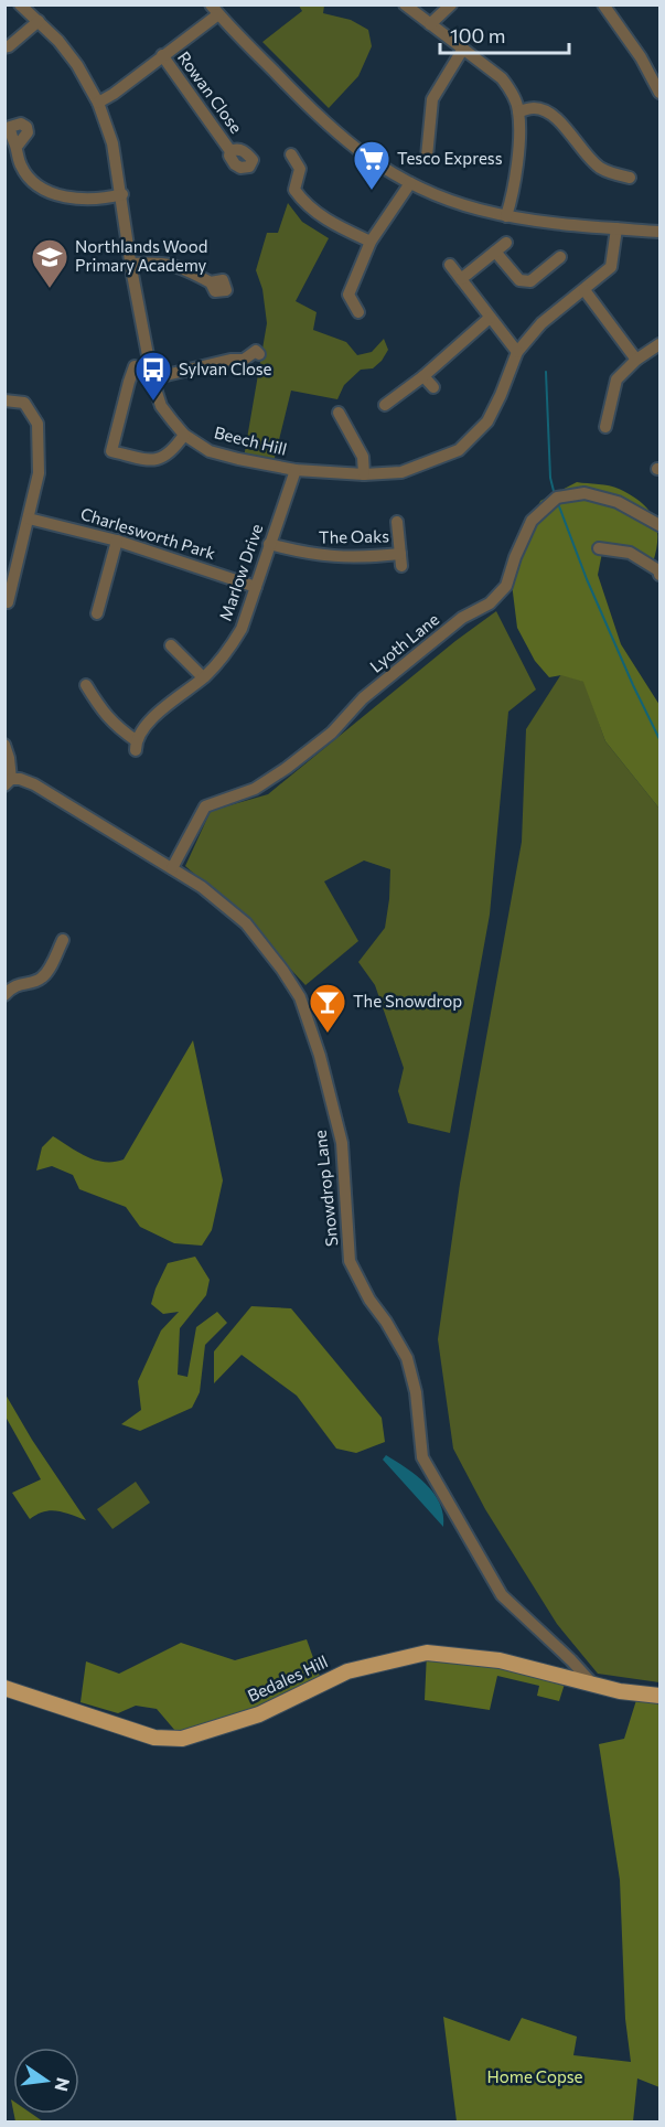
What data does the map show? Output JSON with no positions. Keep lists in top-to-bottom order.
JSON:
{
  "streets": {
    "main road": ["Bedales Hill"],
    "street": [
      "Rowan Close",
      "Beech Hill",
      "Charlesworth Park",
      "The Oaks",
      "Marlow Drive",
      "Lyoth Lane",
      "Snowdrop Lane"
    ]
  },
  "crossings": [
    ["Beech Hill", "Marlow Drive"],
    ["Charlesworth Park", "Marlow Drive"],
    ["The Oaks", "Marlow Drive"],
    ["Lyoth Lane", "Snowdrop Lane"],
    ["Snowdrop Lane", "Bedales Hill"]
  ],
  "parks": ["Home Copse"],
  "places": {
    "supermarket": ["Tesco Express"],
    "school or university": ["Northlands Wood Primary Academy"],
    "bus stop": ["Sylvan Close"],
    "bar": ["The Snowdrop"]
  },
  "scale_bar": "100 m",
  "north": "right"
}
